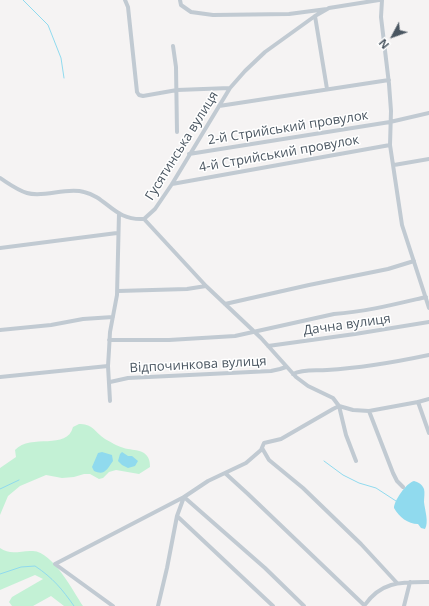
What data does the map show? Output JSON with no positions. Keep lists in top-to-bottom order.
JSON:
{
  "streets": {
    "street": [
      "2-й Стрийський провулок",
      "Гусятинська вулиця",
      "4-й Стрийський провулок",
      "Дачна вулиця",
      "Відпочинкова вулиця"
    ]
  },
  "crossings": [
    ["2-й Стрийський провулок", "Гусятинська вулиця"],
    ["Гусятинська вулиця", "4-й Стрийський провулок"]
  ],
  "north": "bottom left"
}
